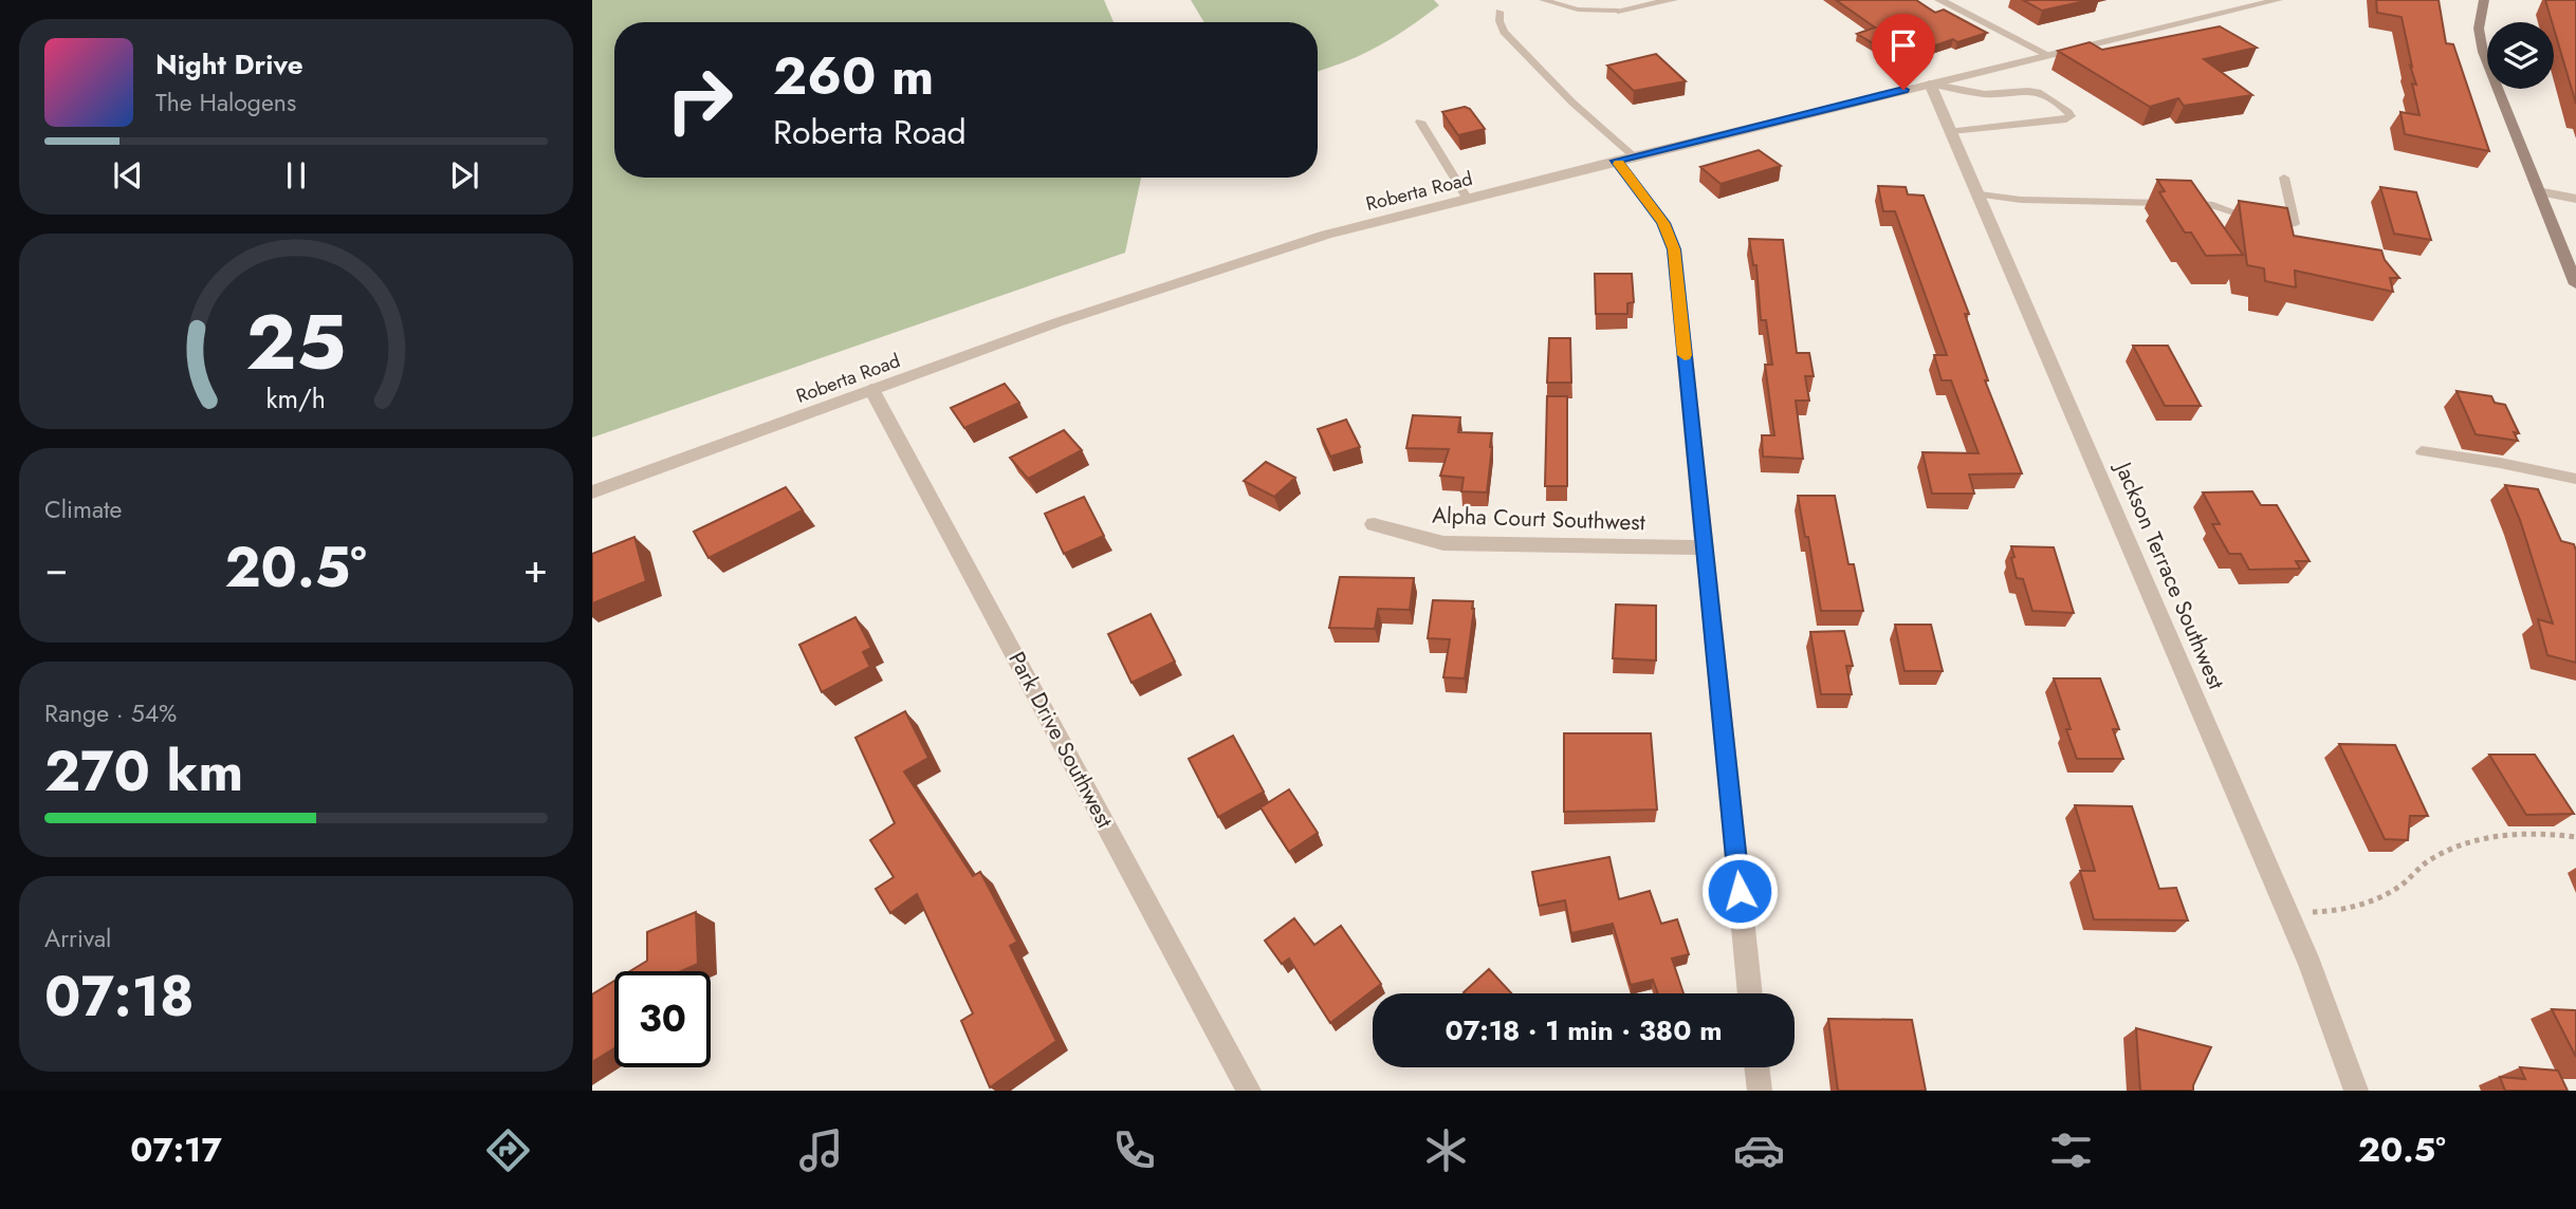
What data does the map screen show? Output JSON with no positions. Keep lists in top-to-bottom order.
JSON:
{
  "streets": {
    "street": [
      "Roberta Road",
      "Alpha Court Southwest",
      "Jackson Terrace Southwest",
      "Park Drive Southwest"
    ]
  },
  "crossings": [
    ["Roberta Road", "Jackson Terrace Southwest"],
    ["Roberta Road", "Park Drive Southwest"]
  ],
  "page": {
    "turn": ["260 m", "Roberta Road"],
    "song": ["Night Drive", "The Halogens"],
    "tile": [
      "Climate",
      ["Range · 54%", "270 km"],
      ["Arrival", "07:18"]
    ],
    "heat": ["−", "20.5°", "+"],
    "limit": "30",
    "trip": "07:18 · 1 min · 380 m",
    "tabs": ["07:17", "20.5°"],
    "gauge": ["25", "km/h"]
  }
}
